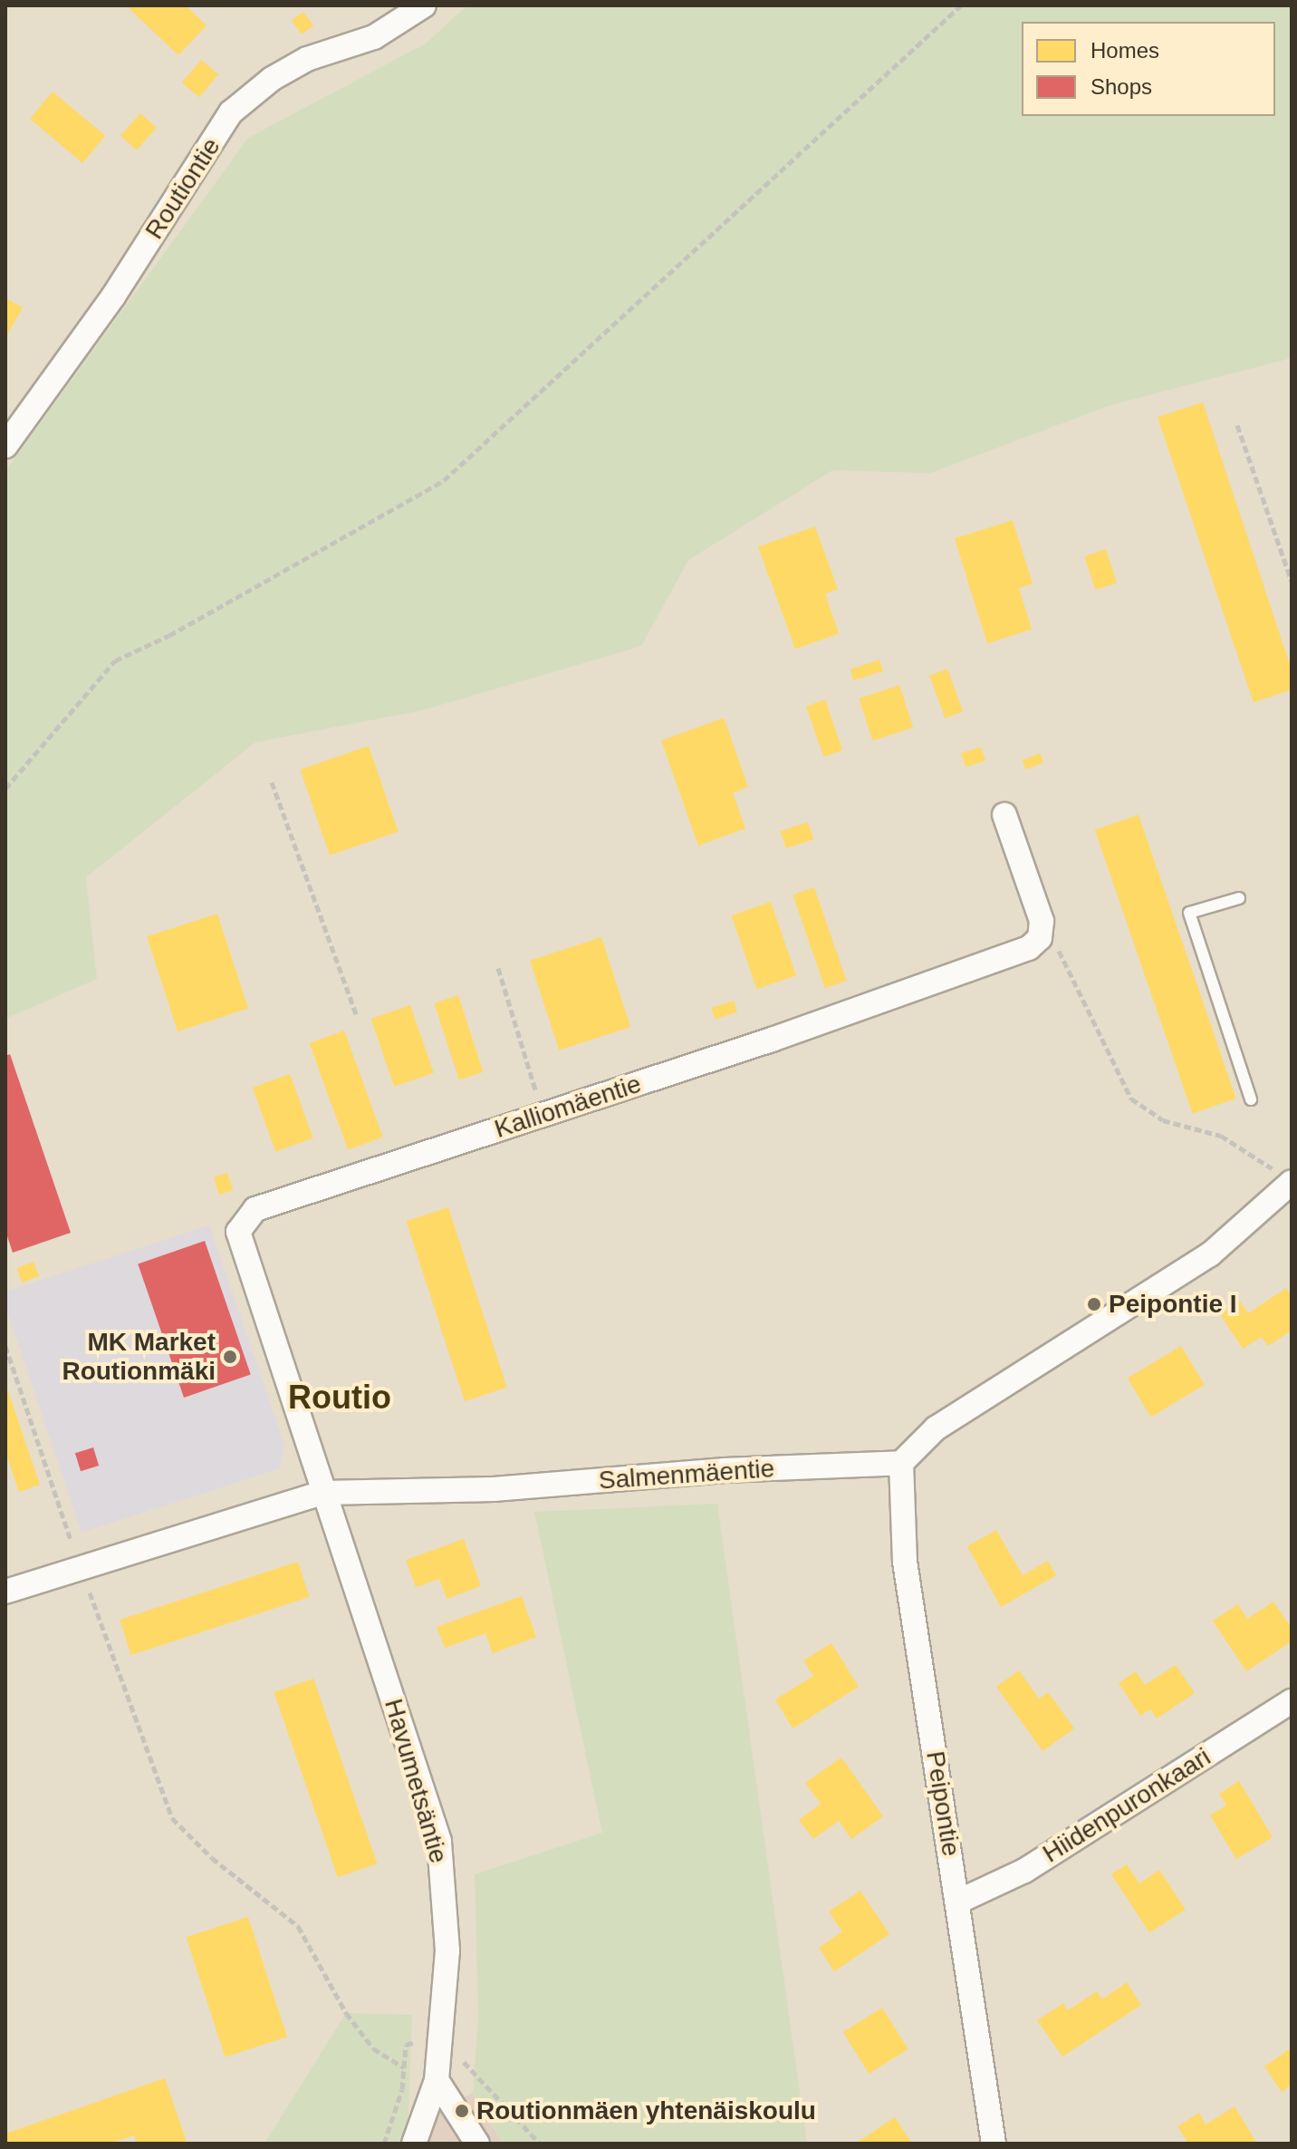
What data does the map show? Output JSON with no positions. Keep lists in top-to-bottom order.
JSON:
{
  "streets": {
    "street": [
      "Routiontie",
      "Kalliomäentie",
      "Salmenmäentie",
      "Havumetsäntie",
      "Peipontie",
      "Hiidenpuronkaari"
    ]
  },
  "crossings": [
    ["Kalliomäentie", "Salmenmäentie"],
    ["Kalliomäentie", "Havumetsäntie"],
    ["Salmenmäentie", "Havumetsäntie"],
    ["Salmenmäentie", "Peipontie"],
    ["Peipontie", "Hiidenpuronkaari"]
  ],
  "districts": ["Routio"],
  "places": ["Peipontie I", "MK Market Routionmäki", "Routionmäen yhtenäiskoulu"],
  "legend": ["Homes", "Shops"]
}
